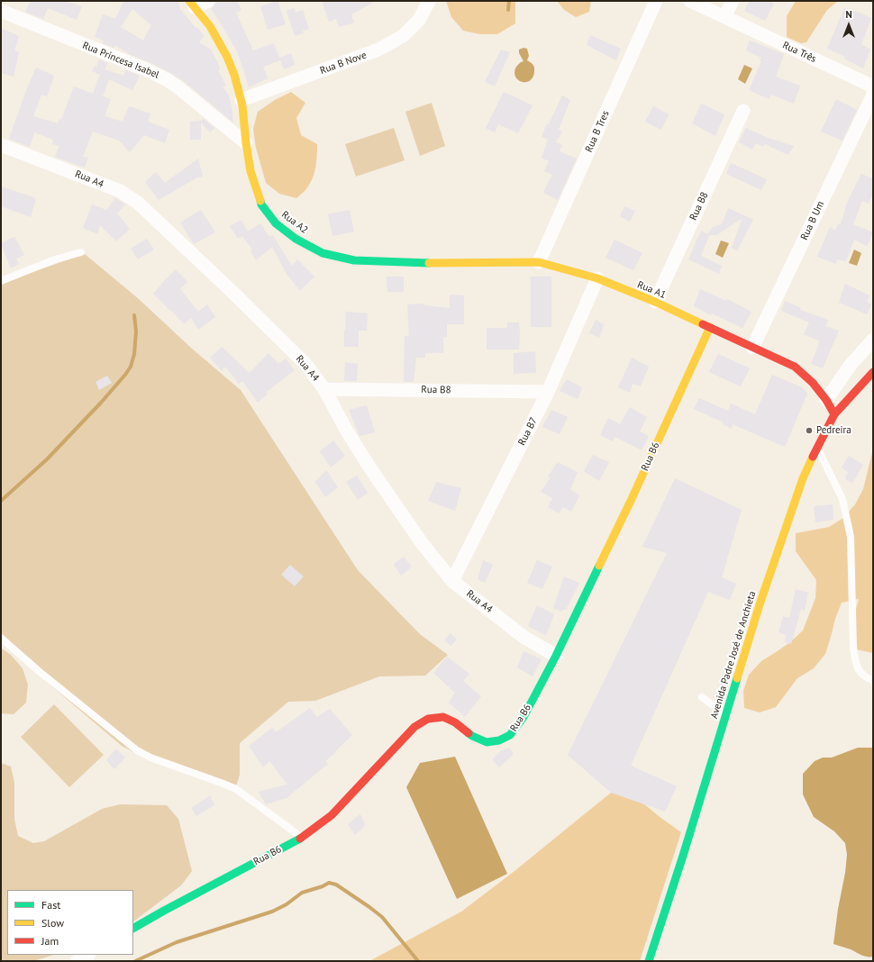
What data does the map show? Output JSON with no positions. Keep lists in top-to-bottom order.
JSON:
{
  "streets": {
    "street": [
      "Rua Três",
      "Rua Princesa Isabel",
      "Rua B Nove",
      "Rua B Tres",
      "Rua A4",
      "Rua B8",
      "Rua B Um",
      "Rua A2",
      "Rua A1",
      "Rua B7",
      "Rua B6",
      "Avenida Padre José de Anchieta"
    ]
  },
  "crossings": [
    ["Rua Princesa Isabel", "Rua A2"],
    ["Rua B Nove", "Rua A2"],
    ["Rua B Tres", "Rua A2"],
    ["Rua B Tres", "Rua A1"],
    ["Rua A4", "Rua B8"],
    ["Rua A4", "Rua B7"],
    ["Rua A4", "Rua B6"],
    ["Rua B8", "Rua A1"],
    ["Rua B8", "Rua B7"],
    ["Rua B Um", "Rua A1"],
    ["Rua A2", "Rua A1"],
    ["Rua A1", "Rua B7"],
    ["Rua A1", "Rua B6"],
    ["Rua A1", "Avenida Padre José de Anchieta"]
  ],
  "places": ["Pedreira"],
  "legend": ["Fast", "Slow", "Jam"],
  "north": "top"
}
